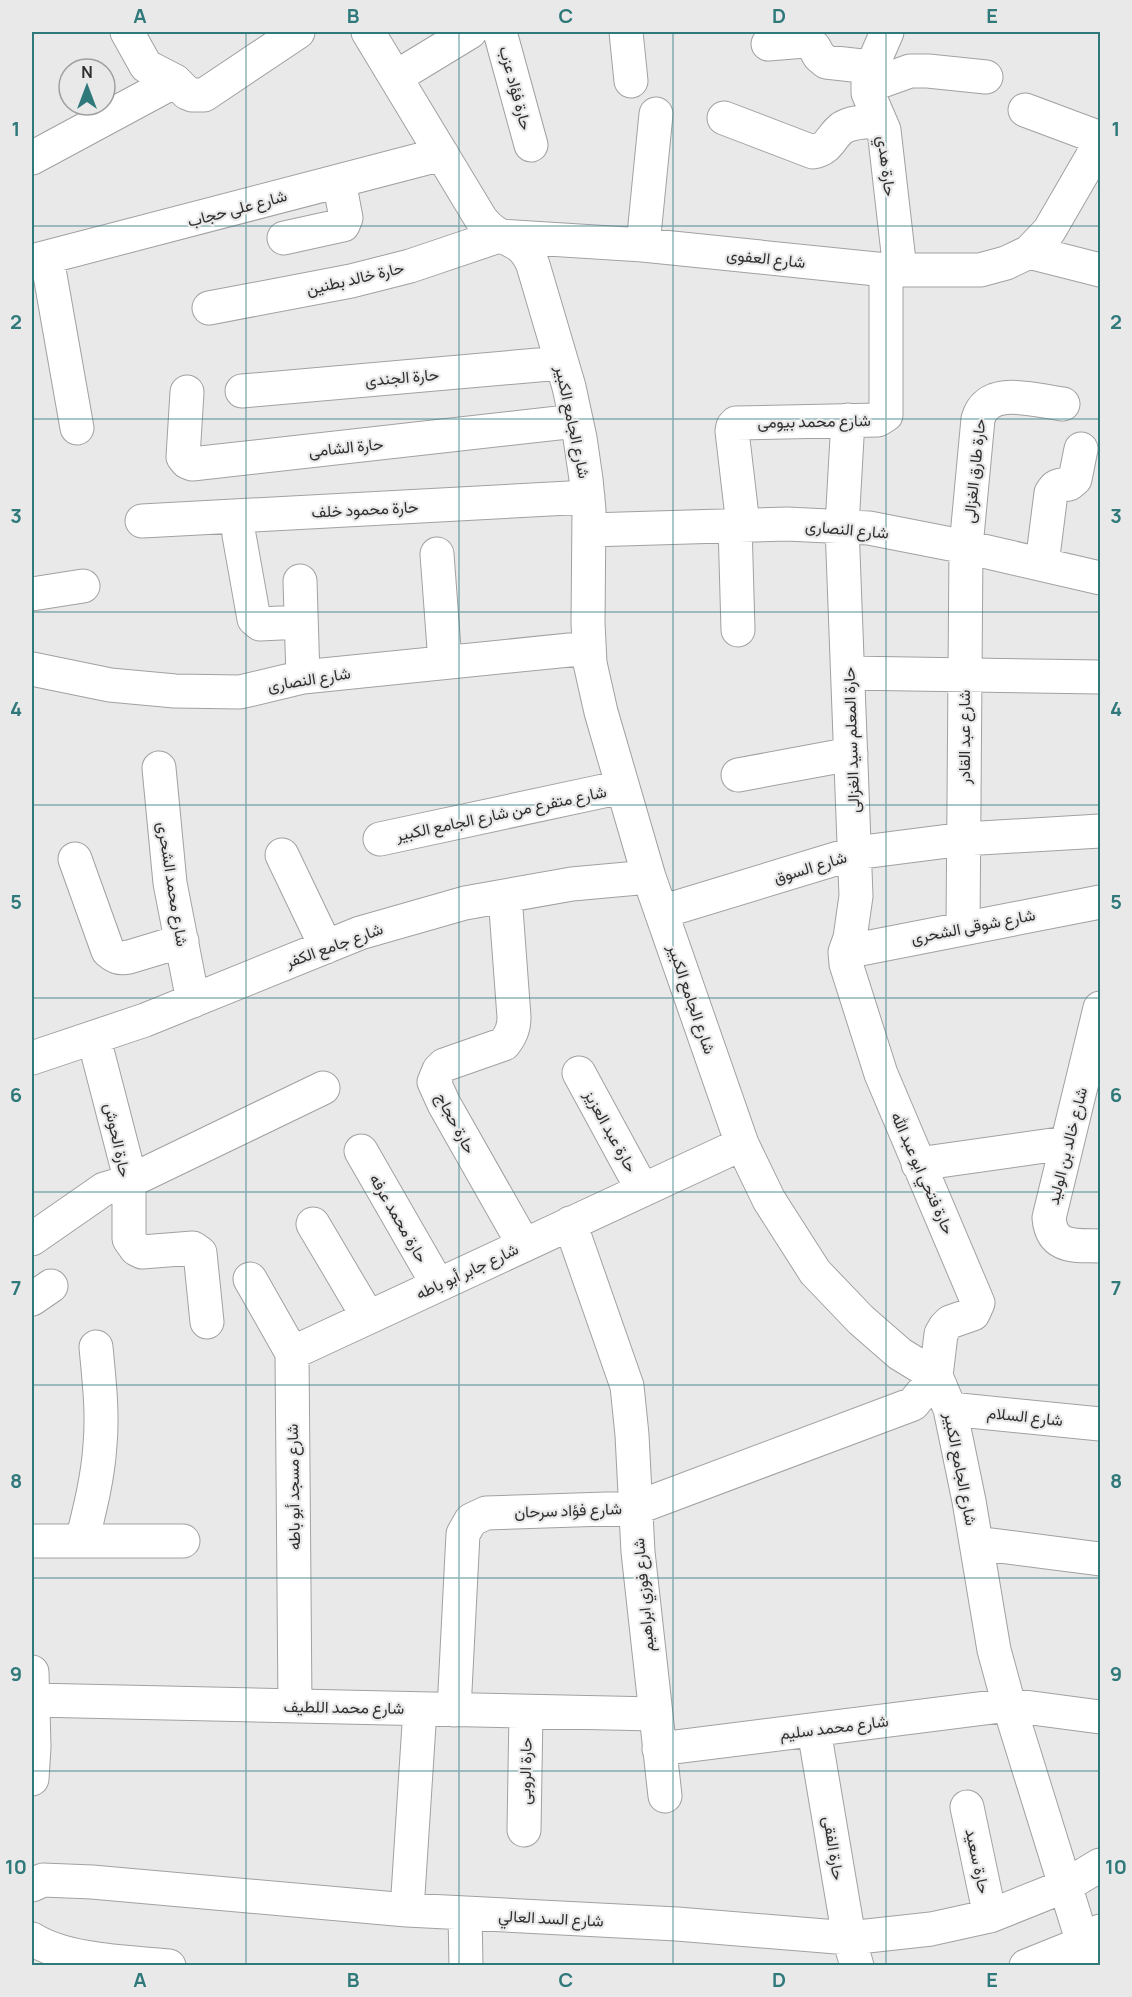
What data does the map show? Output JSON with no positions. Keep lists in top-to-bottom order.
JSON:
{
  "streets": {
    "street": [
      "حارة فؤاد عزب",
      "حارة هدي",
      "شارع على حجاب",
      "شارع العفوى",
      "حارة خالد بطنين",
      "حارة الجندى",
      "شارع محمد بيومى",
      "شارع الجامع الكبير",
      "حارة الشامى",
      "حارة طارق الغزالى",
      "حارة محمود خلف",
      "شارع النصارى",
      "شارع عبد القادر",
      "حارة المعلم سيد الغزالى",
      "شارع متفرع من شارع الجامع الكبير",
      "شارع السوق",
      "شارع محمد الشحرى",
      "شارع شوقى الشحرى",
      "شارع جامع الكفر",
      "حارة حجاج",
      "حارة عبد العزيز",
      "حارة الحوش",
      "شارع خالد بن الوليد",
      "حارة فتحي ابو عبد الله",
      "حارة محمد عرفه",
      "شارع جابر أبو باطه",
      "شارع السلام",
      "شارع مسجد أبو باطه",
      "شارع فؤاد سرحان",
      "شارع فوزي ابراهيم",
      "شارع محمد اللطيف",
      "شارع محمد سليم",
      "حارة الروبى",
      "حارة الفقى",
      "حارة سعيد",
      "شارع السد العالي"
    ]
  },
  "crossings": [
    ["حارة هدي", "شارع العفوى"],
    ["حارة هدي", "شارع محمد بيومى"],
    ["شارع على حجاب", "شارع الجامع الكبير"],
    ["شارع العفوى", "حارة خالد بطنين"],
    ["شارع العفوى", "شارع محمد بيومى"],
    ["شارع العفوى", "شارع الجامع الكبير"],
    ["حارة خالد بطنين", "شارع الجامع الكبير"],
    ["حارة الجندى", "شارع الجامع الكبير"],
    ["شارع محمد بيومى", "شارع النصارى"],
    ["شارع محمد بيومى", "حارة المعلم سيد الغزالى"],
    ["شارع الجامع الكبير", "حارة الشامى"],
    ["شارع الجامع الكبير", "حارة محمود خلف"],
    ["شارع الجامع الكبير", "شارع النصارى"],
    ["شارع الجامع الكبير", "شارع متفرع من شارع الجامع الكبير"],
    ["شارع الجامع الكبير", "شارع السوق"],
    ["شارع الجامع الكبير", "شارع جامع الكفر"],
    ["شارع الجامع الكبير", "حارة فتحي ابو عبد الله"],
    ["شارع الجامع الكبير", "شارع جابر أبو باطه"],
    ["شارع الجامع الكبير", "شارع السلام"],
    ["شارع الجامع الكبير", "شارع فؤاد سرحان"],
    ["شارع الجامع الكبير", "شارع محمد سليم"],
    ["شارع الجامع الكبير", "شارع السد العالي"],
    ["حارة طارق الغزالى", "شارع النصارى"],
    ["حارة طارق الغزالى", "شارع عبد القادر"],
    ["شارع النصارى", "شارع عبد القادر"],
    ["شارع النصارى", "حارة المعلم سيد الغزالى"],
    ["شارع عبد القادر", "شارع السوق"],
    ["شارع عبد القادر", "شارع شوقى الشحرى"],
    ["حارة المعلم سيد الغزالى", "شارع السوق"],
    ["حارة المعلم سيد الغزالى", "شارع شوقى الشحرى"],
    ["حارة المعلم سيد الغزالى", "حارة فتحي ابو عبد الله"],
    ["شارع محمد الشحرى", "شارع جامع الكفر"],
    ["شارع شوقى الشحرى", "حارة فتحي ابو عبد الله"],
    ["شارع جامع الكفر", "حارة حجاج"],
    ["شارع جامع الكفر", "حارة الحوش"],
    ["حارة حجاج", "شارع جابر أبو باطه"],
    ["حارة عبد العزيز", "شارع جابر أبو باطه"],
    ["حارة فتحي ابو عبد الله", "شارع فؤاد سرحان"],
    ["حارة محمد عرفه", "شارع جابر أبو باطه"],
    ["شارع جابر أبو باطه", "شارع مسجد أبو باطه"],
    ["شارع جابر أبو باطه", "شارع فوزي ابراهيم"],
    ["شارع مسجد أبو باطه", "شارع محمد اللطيف"],
    ["شارع فؤاد سرحان", "شارع فوزي ابراهيم"],
    ["شارع فؤاد سرحان", "شارع محمد اللطيف"],
    ["شارع فوزي ابراهيم", "شارع محمد اللطيف"],
    ["شارع فوزي ابراهيم", "شارع محمد سليم"],
    ["شارع محمد اللطيف", "حارة الروبى"],
    ["شارع محمد سليم", "حارة الفقى"],
    ["حارة الفقى", "شارع السد العالي"],
    ["حارة سعيد", "شارع السد العالي"]
  ],
  "north": "top",
  "grid": {
    "columns": [
      "A",
      "B",
      "C",
      "D",
      "E"
    ],
    "rows": [
      "1",
      "2",
      "3",
      "4",
      "5",
      "6",
      "7",
      "8",
      "9",
      "10"
    ]
  }
}
